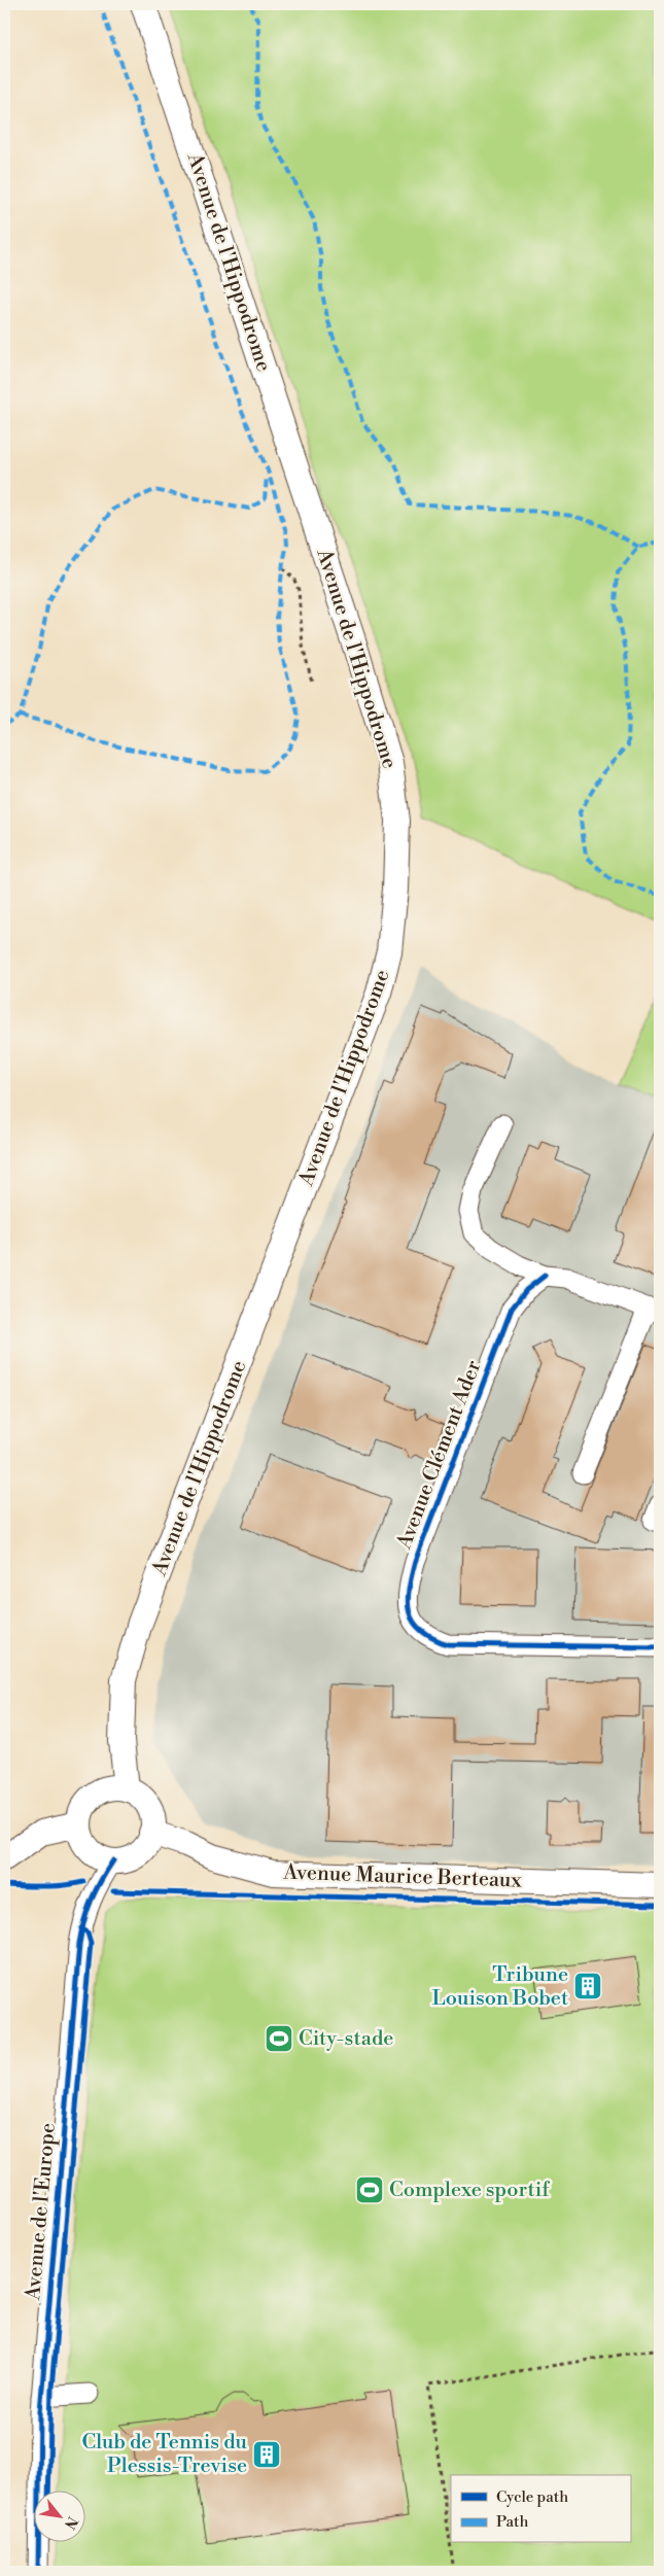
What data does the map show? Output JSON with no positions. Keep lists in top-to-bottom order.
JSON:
{
  "streets": {
    "main road": ["Avenue de l'Hippodrome", "Avenue Maurice Berteaux"],
    "street": ["Avenue Clément Ader", "Avenue de l'Europe"]
  },
  "crossings": [
    ["Avenue de l'Hippodrome", "Avenue Maurice Berteaux"],
    ["Avenue de l'Hippodrome", "Avenue de l'Europe"],
    ["Avenue Maurice Berteaux", "Avenue de l'Europe"]
  ],
  "places": {
    "building": ["Tribune Louison Bobet", "Club de Tennis du Plessis-Trevise"],
    "sports": ["City-stade", "Complexe sportif"]
  },
  "legend": ["Cycle path", "Path"],
  "north": "bottom right"
}
